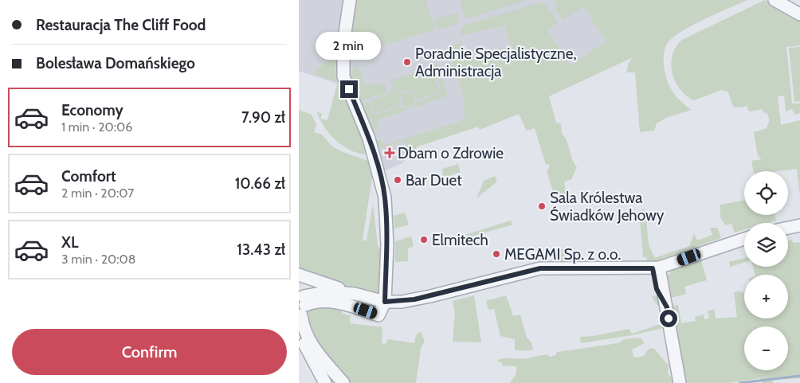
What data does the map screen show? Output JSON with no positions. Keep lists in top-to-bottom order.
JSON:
{
  "places": {
    "other": [
      "Poradnie Specjalistyczne, Administracja",
      "Bar Duet",
      "Sala Królestwa Świadków Jehowy",
      "Elmitech",
      "MEGAMI Sp. z o.o."
    ],
    "health": ["Dbam o Zdrowie"]
  },
  "page": {
    "banner": ["Restauracja The Cliff Food", "Bolesława Domańskiego"],
    "bubble": "2 min",
    "list": [
      {
        "name": "Economy",
        "note": "1 min · 20:06",
        "value": "7.90 zł"
      },
      {
        "name": "Comfort",
        "note": "2 min · 20:07",
        "value": "10.66 zł"
      },
      {
        "name": "XL",
        "note": "3 min · 20:08",
        "value": "13.43 zł"
      }
    ],
    "map_buttons": ["+", "−"],
    "buttons": "Confirm"
  }
}
